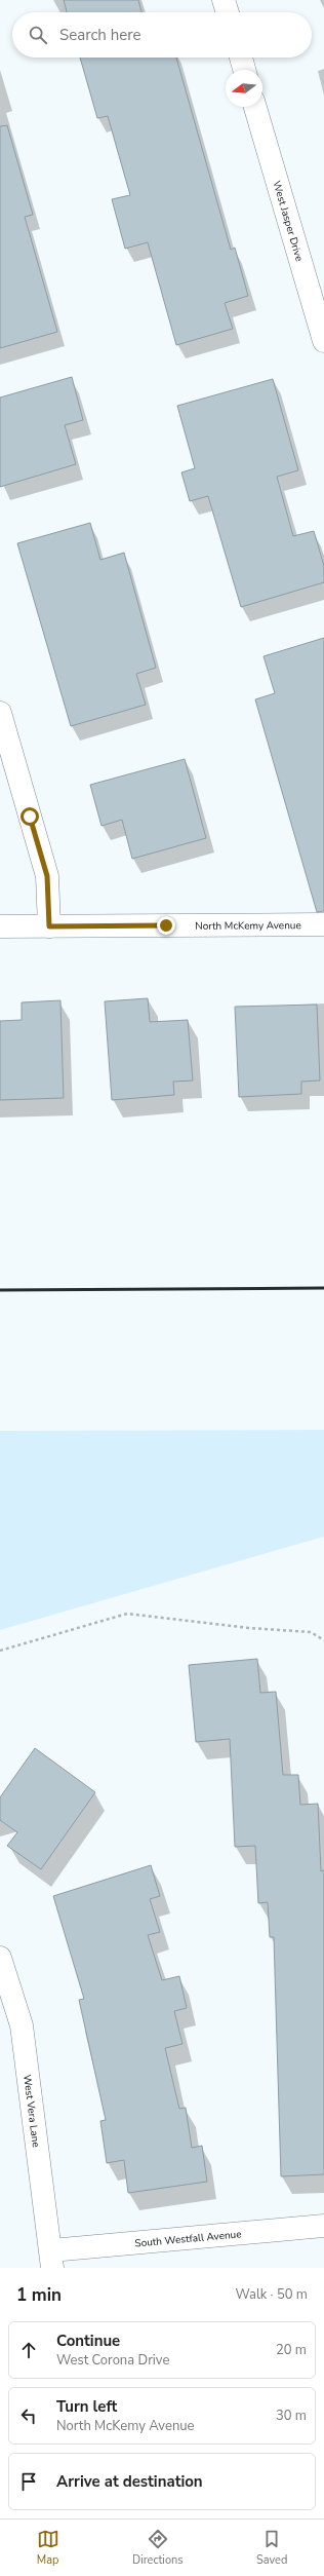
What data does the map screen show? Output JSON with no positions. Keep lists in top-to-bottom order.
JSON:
{
  "streets": {
    "street": [
      "West Jasper Drive",
      "North McKemy Avenue",
      "West Vera Lane",
      "South Westfall Avenue"
    ]
  },
  "crossings": [
    ["West Vera Lane", "South Westfall Avenue"]
  ],
  "north": "left",
  "page": {
    "search": "Search here",
    "heading": ["1 min", "Walk · 50 m"],
    "list": [
      ["Continue", "West Corona Drive", "20 m"],
      ["Turn left", "North McKemy Avenue", "30 m"],
      "Arrive at destination"
    ],
    "nav": ["Map", "Directions", "Saved"]
  }
}
